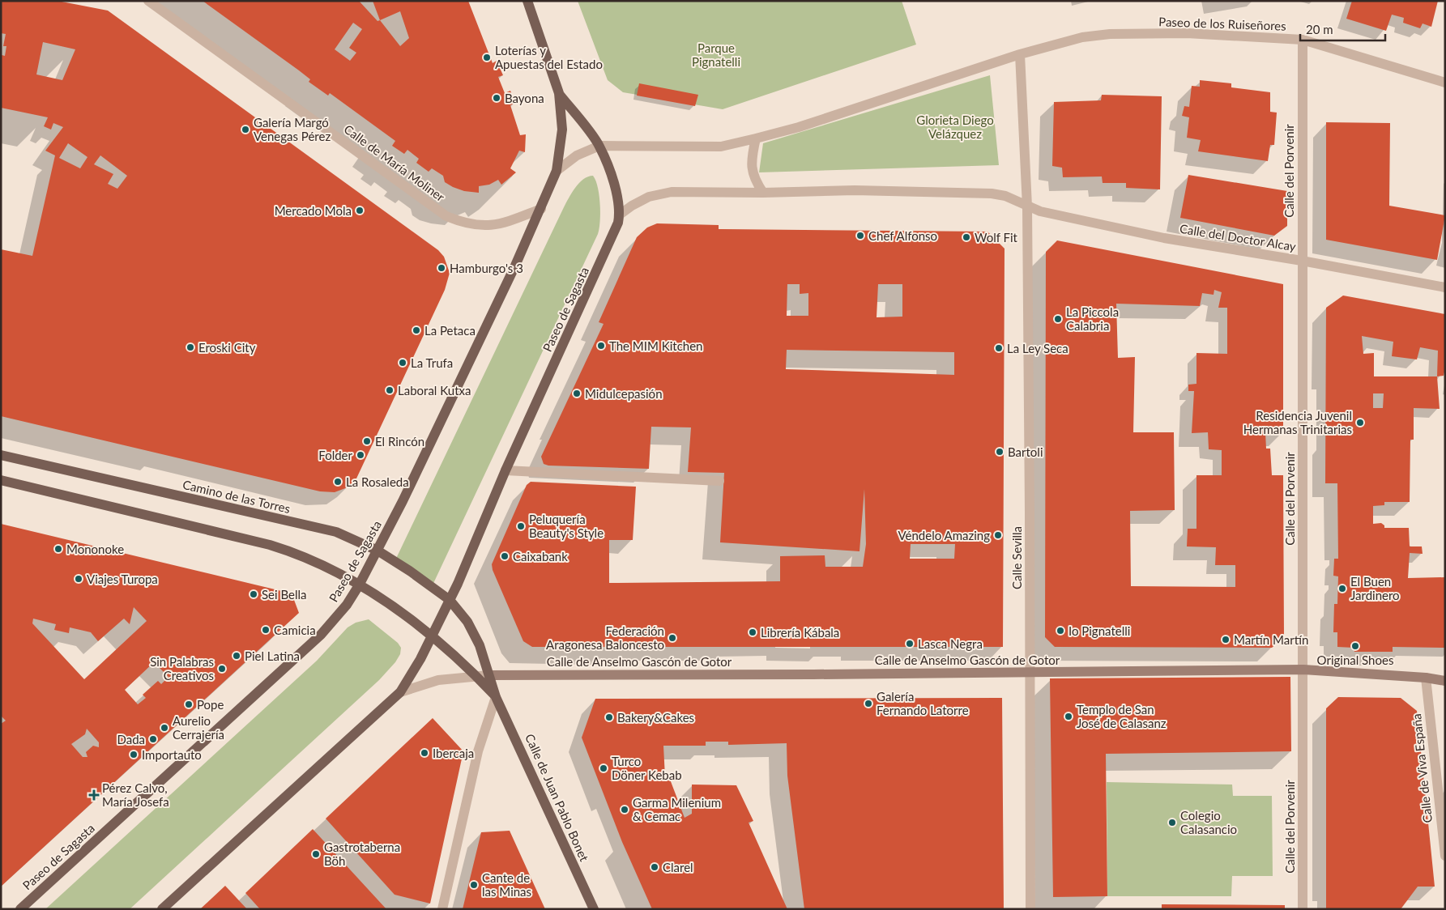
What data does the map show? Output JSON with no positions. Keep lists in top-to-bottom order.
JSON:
{
  "streets": {
    "main road": ["Paseo de Sagasta", "Camino de las Torres", "Calle de Juan Pablo Bonet"],
    "street": [
      "Paseo de los Ruiseñores",
      "Calle de María Moliner",
      "Calle del Porvenir",
      "Calle del Doctor Alcay",
      "Calle Sevilla",
      "Calle de Anselmo Gascón de Gotor",
      "Calle de Viva España"
    ]
  },
  "crossings": [
    ["Paseo de los Ruiseñores", "Calle del Porvenir"],
    ["Calle de María Moliner", "Paseo de Sagasta"],
    ["Calle del Porvenir", "Calle del Doctor Alcay"],
    ["Calle del Porvenir", "Calle de Anselmo Gascón de Gotor"],
    ["Calle del Doctor Alcay", "Calle Sevilla"],
    ["Paseo de Sagasta", "Camino de las Torres"],
    ["Paseo de Sagasta", "Calle de Juan Pablo Bonet"],
    ["Camino de las Torres", "Calle de Juan Pablo Bonet"],
    ["Calle Sevilla", "Calle de Anselmo Gascón de Gotor"],
    ["Calle de Anselmo Gascón de Gotor", "Calle de Viva España"],
    ["Calle de Anselmo Gascón de Gotor", "Calle de Juan Pablo Bonet"]
  ],
  "parks": ["Parque Pignatelli", "Glorieta Diego Velázquez"],
  "places": {
    "other": [
      "Loterías y Apuestas del Estado",
      "Bayona",
      "Galería Margó Venegas Pérez",
      "Mercado Mola",
      "Chef Alfonso",
      "Wolf Fit",
      "Hamburgo's 3",
      "La Piccola Calabria",
      "La Petaca",
      "The MIM Kitchen",
      "Eroski City",
      "La Ley Seca",
      "La Trufa",
      "Laboral Kutxa",
      "Midulcepasión",
      "Residencia Juvenil Hermanas Trinitarias",
      "El Rincón",
      "Bartoli",
      "Folder",
      "La Rosaleda",
      "Peluquería Beauty's Style",
      "Véndelo Amazing",
      "Mononoke",
      "Caixabank",
      "Viajes Turopa",
      "El Buen Jardinero",
      "Sei Bella",
      "Camicia",
      "Io Pignatelli",
      "Librería Kábala",
      "Federación Aragonesa Baloncesto",
      "Martín Martín",
      "Lasca Negra",
      "Original Shoes",
      "Piel Latina",
      "Sin Palabras Creativos",
      "Galería Fernando Latorre",
      "Pope",
      "Templo de San José de Calasanz",
      "Bakery&Cakes",
      "Aurelio Cerrajería",
      "Dada",
      "Ibercaja",
      "Importauto",
      "Turco Döner Kebab",
      "Garma Milenium & Cemac",
      "Colegio Calasancio",
      "Gastrotaberna Böh",
      "Clarel",
      "Cante de las Minas"
    ],
    "health": ["Pérez Calvo, María Josefa"]
  },
  "scale_bar": "20 m"
}
